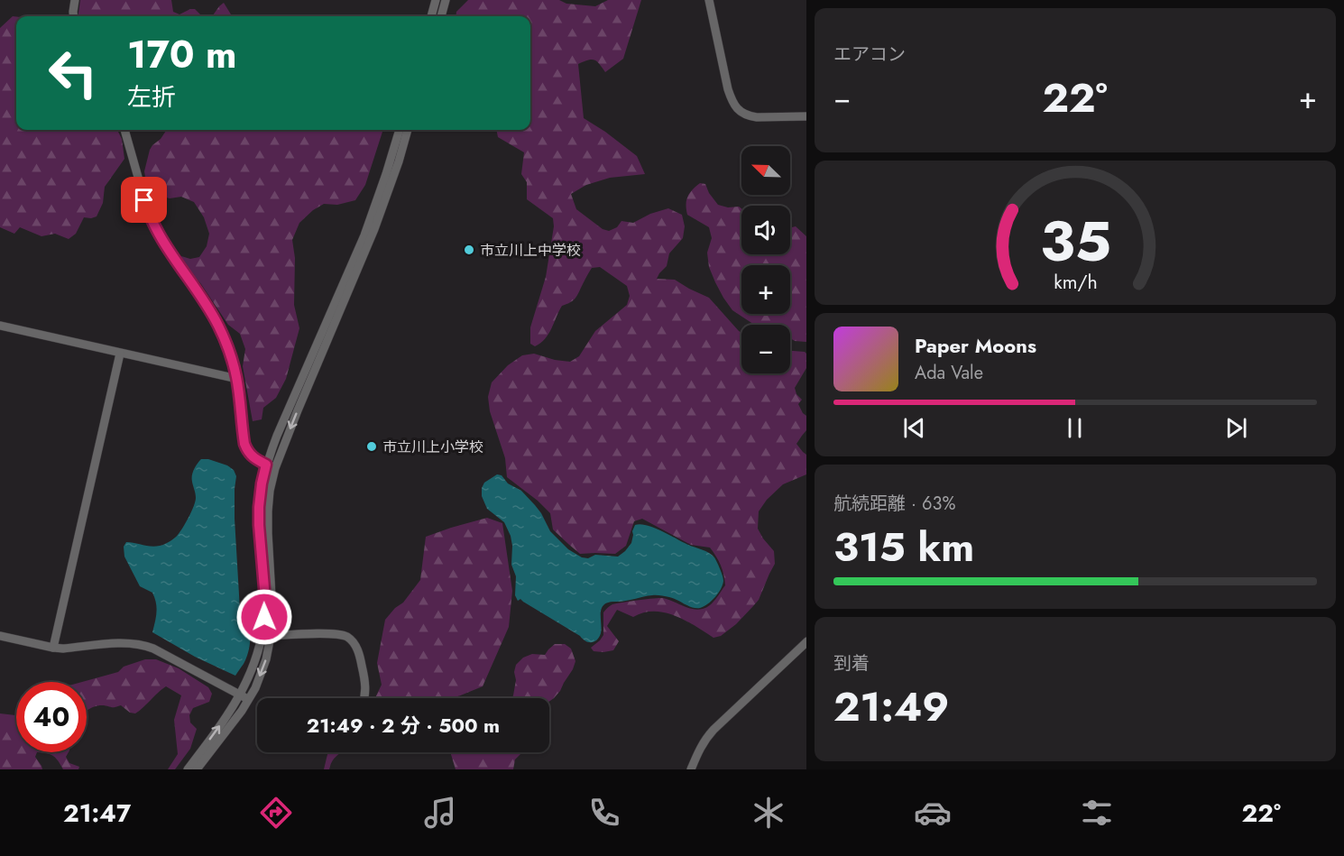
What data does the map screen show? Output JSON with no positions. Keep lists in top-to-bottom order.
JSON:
{
  "places": ["市立川上中学校", "市立川上小学校"],
  "north": "top left",
  "page": {
    "tile": [
      "エアコン",
      ["航続距離 · 63%", "315 km"],
      ["到着", "21:49"]
    ],
    "turn": ["170 m", "左折"],
    "heat": ["−", "22°", "+"],
    "map_buttons": ["+", "−"],
    "song": ["Paper Moons", "Ada Vale"],
    "limit": "40",
    "trip": "21:49 · 2 分 · 500 m",
    "tabs": ["21:47", "22°"],
    "gauge": ["35", "km/h"]
  }
}
